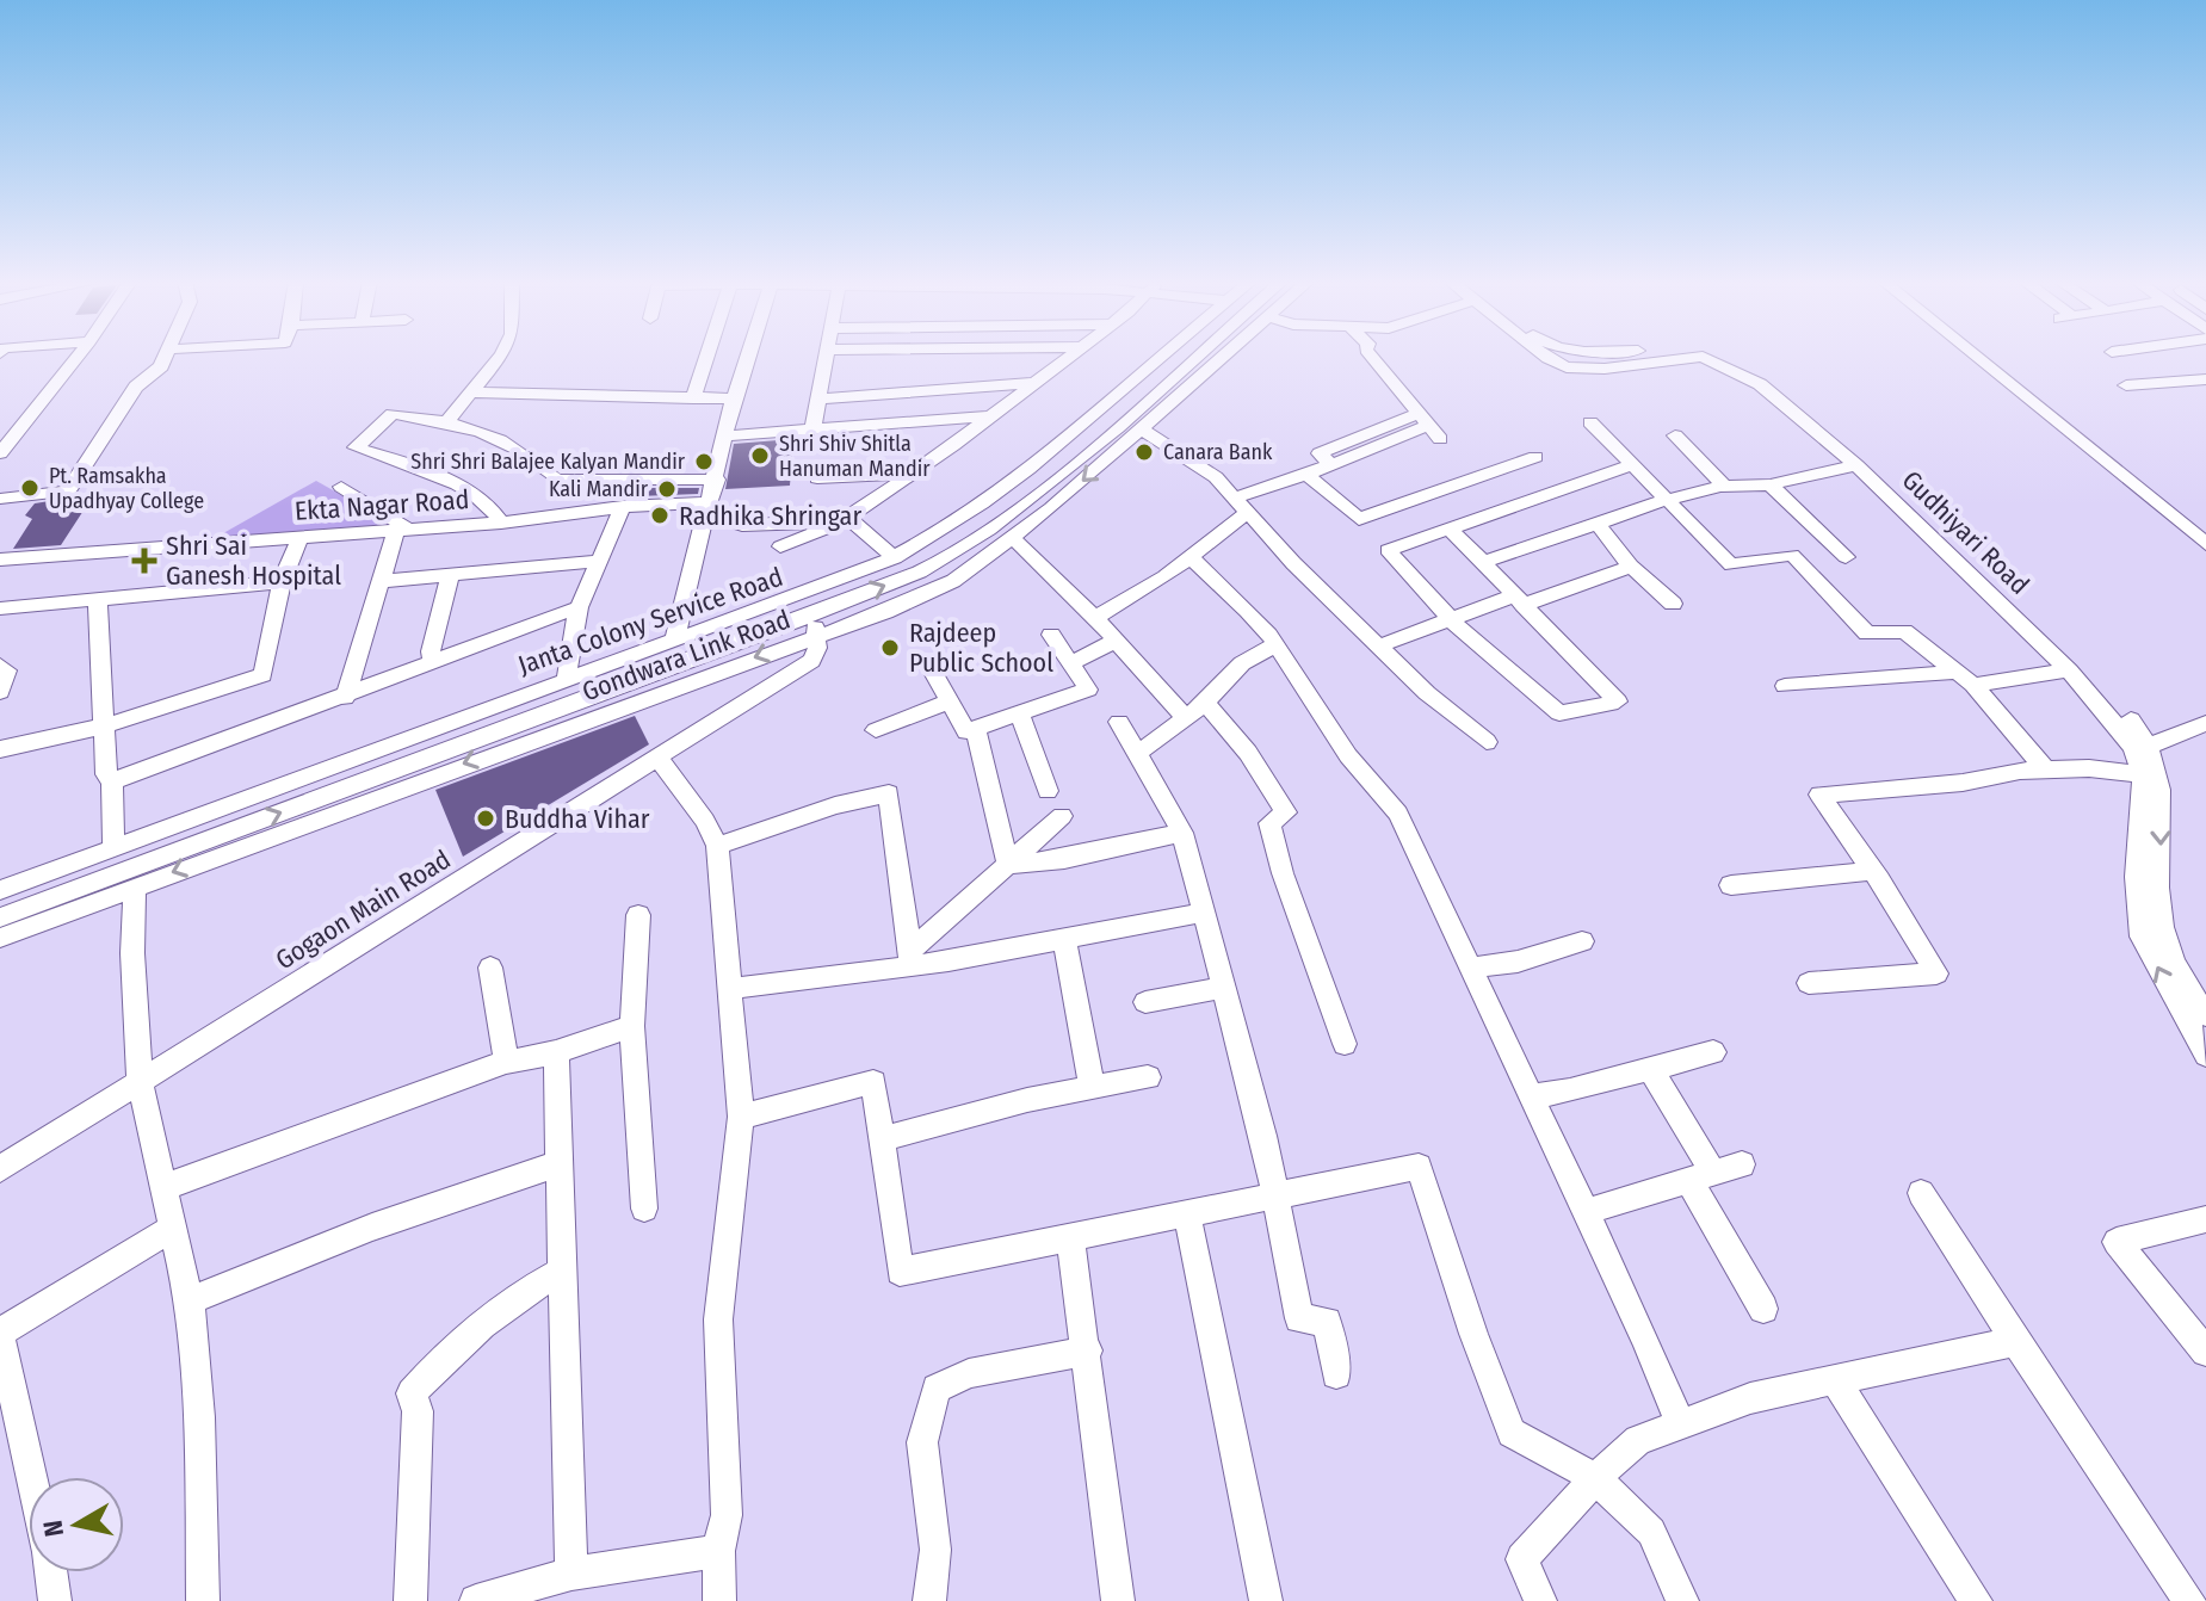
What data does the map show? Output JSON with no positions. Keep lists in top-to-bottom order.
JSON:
{
  "streets": {
    "street": [
      "Ekta Nagar Road",
      "Gudhiyari Road",
      "Janta Colony Service Road",
      "Gondwara Link Road",
      "Gogaon Main Road"
    ]
  },
  "crossings": [
    ["Gondwara Link Road", "Gogaon Main Road"]
  ],
  "places": {
    "other": [
      "Canara Bank",
      "Shri Shiv Shitla Hanuman Mandir",
      "Shri Shri Balajee Kalyan Mandir",
      "Pt. Ramsakha Upadhyay College",
      "Kali Mandir",
      "Radhika Shringar",
      "Rajdeep Public School",
      "Buddha Vihar"
    ],
    "health": ["Shri Sai Ganesh Hospital"]
  },
  "north": "left"
}
